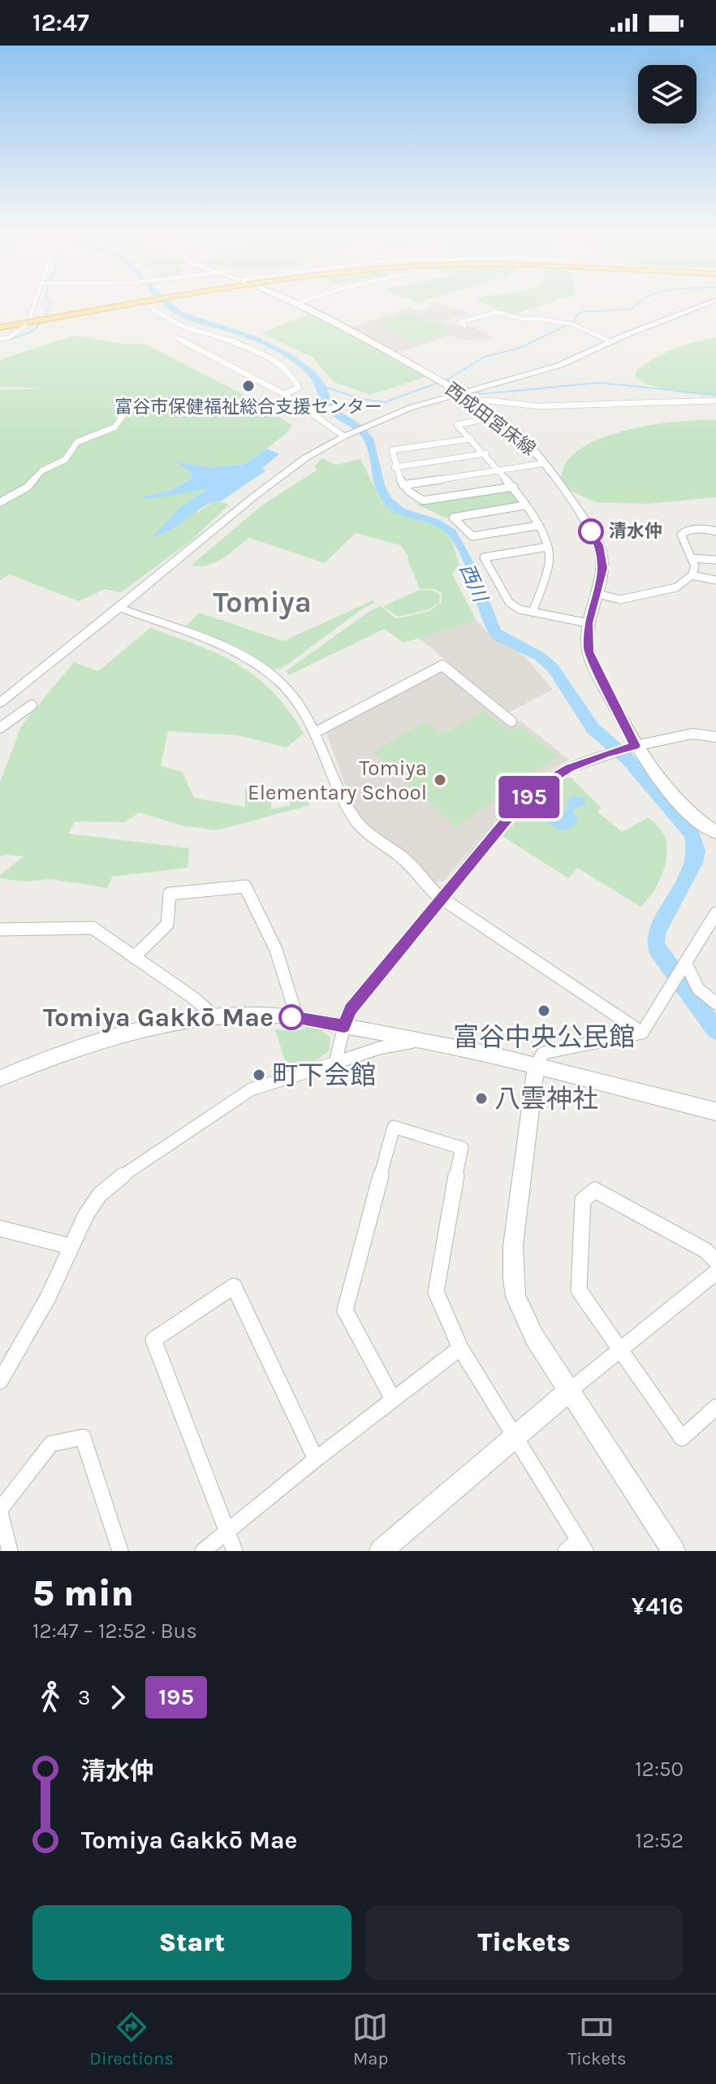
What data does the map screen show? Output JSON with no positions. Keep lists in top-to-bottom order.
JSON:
{
  "streets": {
    "main road": ["西成田宮床線"]
  },
  "districts": ["Tomiya"],
  "water": ["西川"],
  "places": [
    "富谷市保健福祉総合支援センター",
    "清水仲",
    "Tomiya Elementary School",
    "富谷中央公民館",
    "Tomiya Gakkō Mae",
    "町下会館",
    "八雲神社"
  ],
  "lines": ["bus line 195"],
  "page": {
    "status": "12:47",
    "on_map": "195",
    "heading": ["5 min", "12:47 – 12:52 · Bus", "¥416"],
    "legs": ["3", "195"],
    "list": [
      {
        "name": "清水仲",
        "value": "12:50"
      },
      {
        "name": "Tomiya Gakkō Mae",
        "value": "12:52"
      }
    ],
    "buttons": ["Start", "Tickets"],
    "tabs": ["Directions", "Map", "Tickets"]
  }
}
